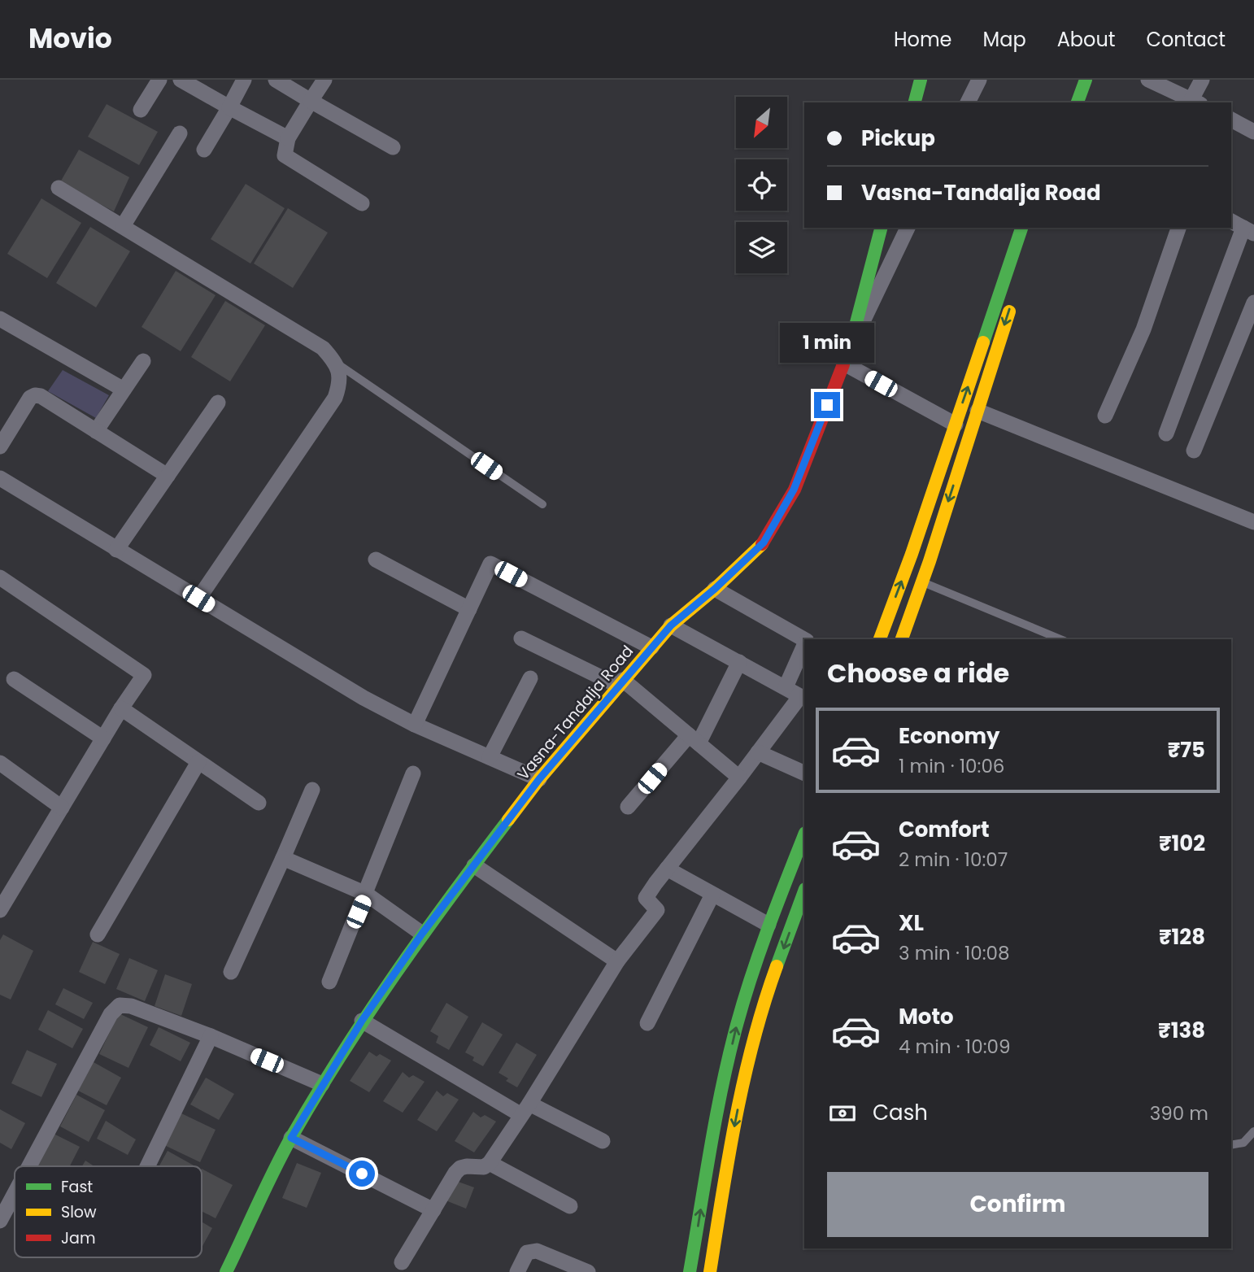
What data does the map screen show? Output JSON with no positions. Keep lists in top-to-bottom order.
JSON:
{
  "streets": {
    "street": ["Vasna-Tandalja Road"]
  },
  "legend": ["Fast", "Slow", "Jam"],
  "north": "bottom left",
  "page": {
    "header": "Movio",
    "nav": [
      "Home",
      "Map",
      "About",
      "Contact"
    ],
    "banner": ["Pickup", "Vasna-Tandalja Road"],
    "bubble": "1 min",
    "heading": "Choose a ride",
    "list": [
      {
        "name": "Economy",
        "note": "1 min · 10:06",
        "value": "₹75"
      },
      {
        "name": "Comfort",
        "note": "2 min · 10:07",
        "value": "₹102"
      },
      {
        "name": "XL",
        "note": "3 min · 10:08",
        "value": "₹128"
      },
      {
        "name": "Moto",
        "note": "4 min · 10:09",
        "value": "₹138"
      }
    ],
    "pay": ["Cash", "390 m"],
    "buttons": "Confirm"
  }
}
